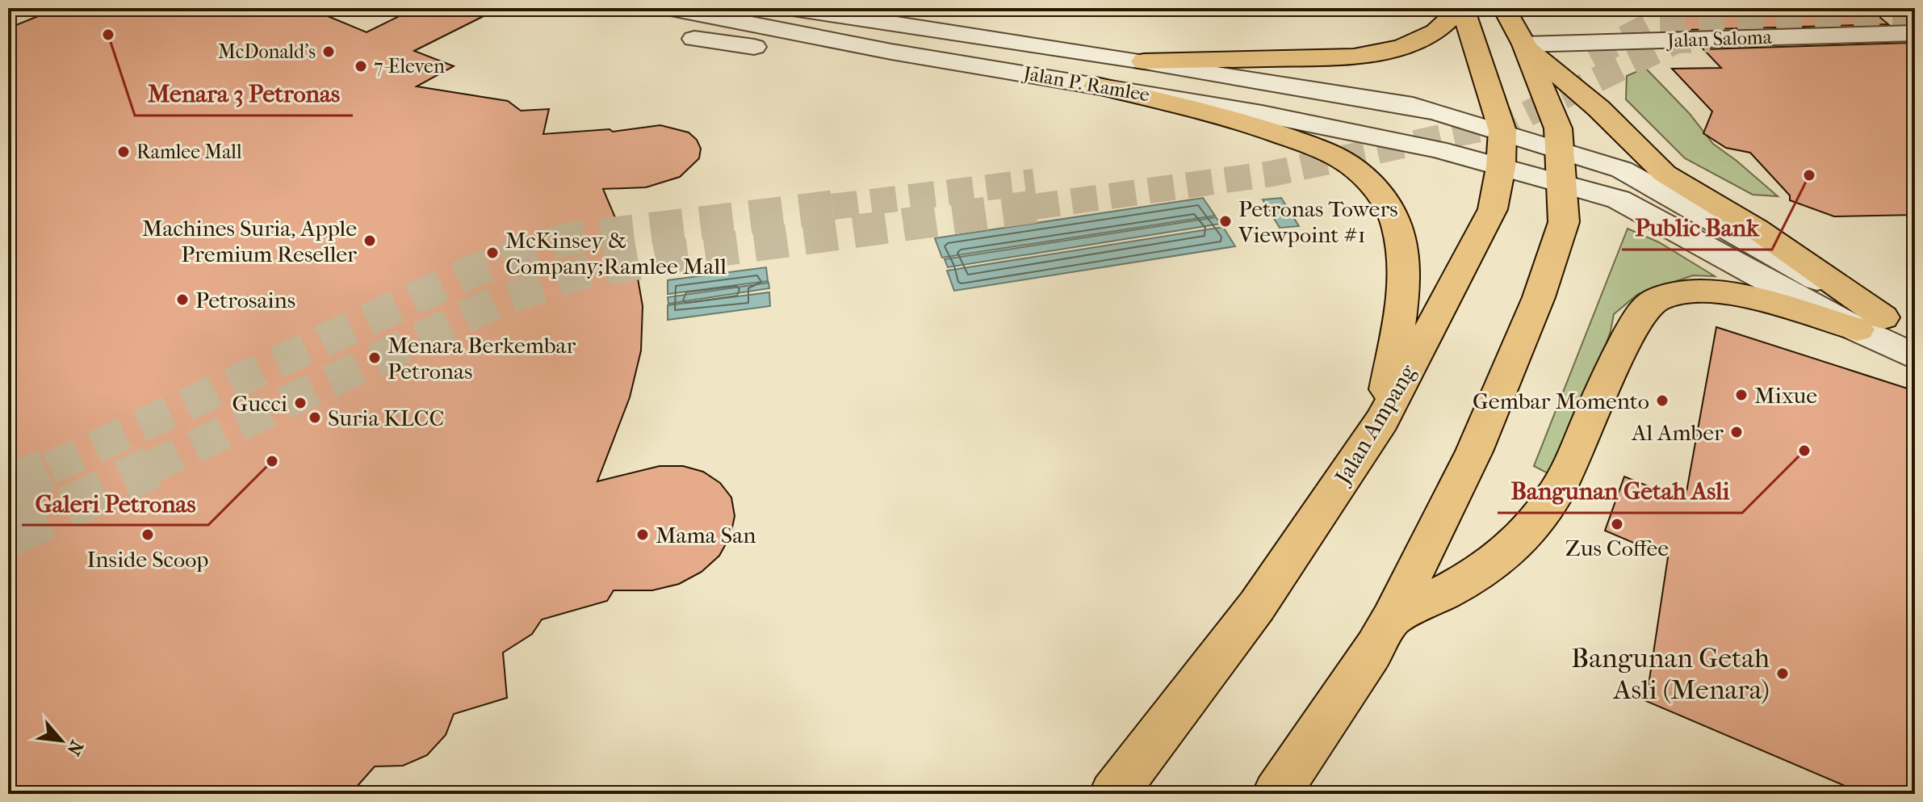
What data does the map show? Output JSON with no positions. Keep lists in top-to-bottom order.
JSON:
{
  "streets": {
    "main road": ["Jalan Ampang"],
    "street": ["Jalan Saloma", "Jalan P. Ramlee"]
  },
  "crossings": [
    ["Jalan P. Ramlee", "Jalan Ampang"]
  ],
  "places": [
    "Menara 3 Petronas",
    "McDonald's",
    "7-Eleven",
    "Ramlee Mall",
    "Public Bank",
    "Petronas Towers Viewpoint #1",
    "Machines Suria, Apple Premium Reseller",
    "McKinsey & Company;Ramlee Mall",
    "Petrosains",
    "Menara Berkembar Petronas",
    "Mixue",
    "Gembar Momento",
    "Gucci",
    "Suria KLCC",
    "Al Amber",
    "Bangunan Getah Asli",
    "Galeri Petronas",
    "Zus Coffee",
    "Inside Scoop",
    "Mama San",
    "Bangunan Getah Asli (Menara)"
  ],
  "north": "bottom right"
}
